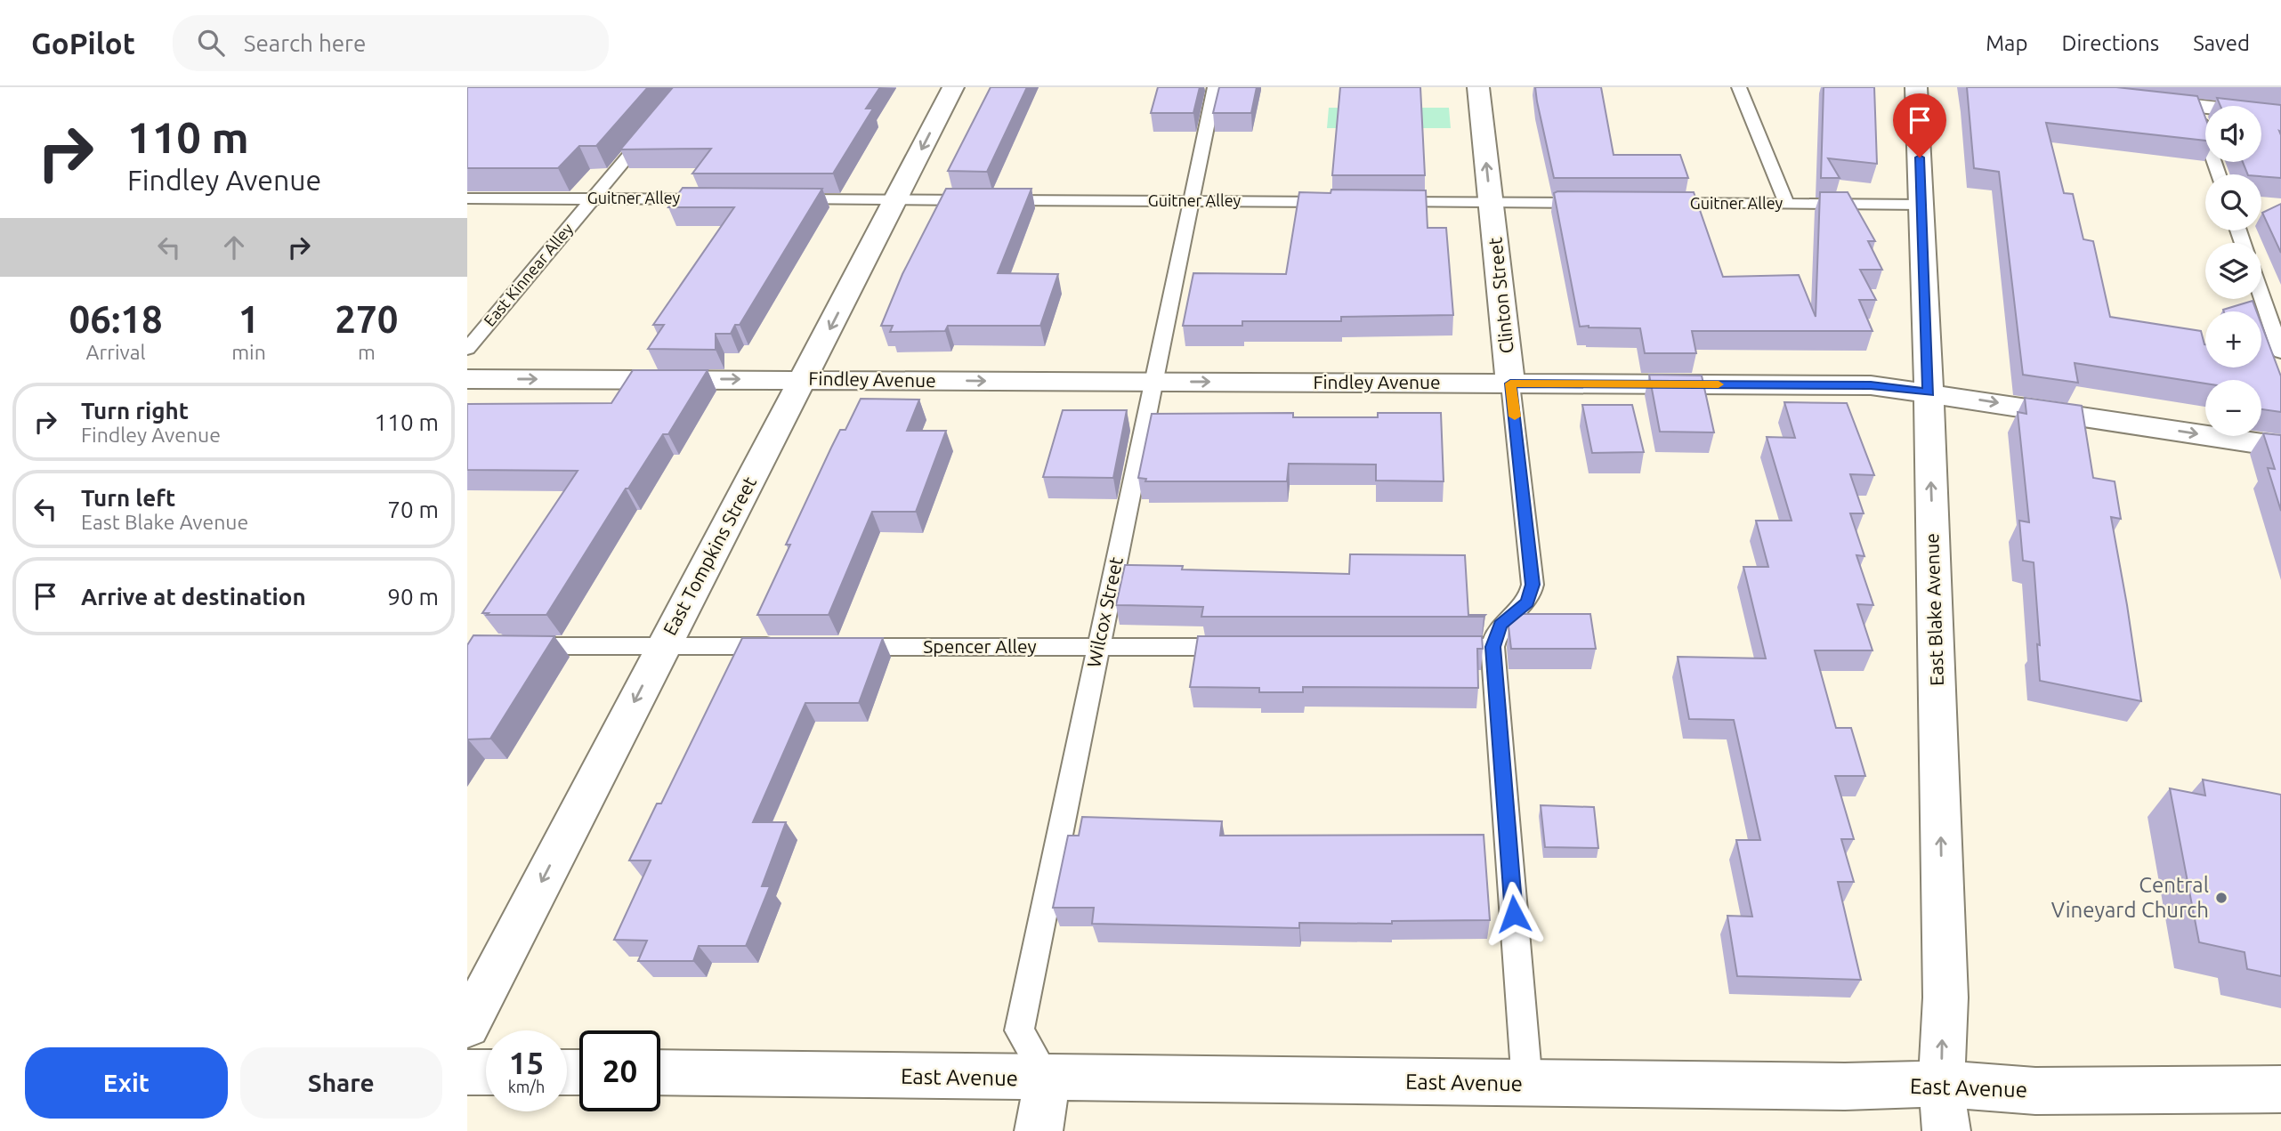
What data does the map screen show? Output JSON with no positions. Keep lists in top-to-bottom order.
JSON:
{
  "streets": {
    "street": [
      "Clinton Street",
      "Findley Avenue",
      "East Tompkins Street",
      "East Blake Avenue",
      "East Avenue"
    ],
    "lane": [
      "Guitner Alley",
      "East Kinnear Alley",
      "Wilcox Street",
      "Spencer Alley"
    ]
  },
  "crossings": [
    ["Guitner Alley", "East Kinnear Alley"],
    ["Guitner Alley", "East Tompkins Street"],
    ["Guitner Alley", "East Blake Avenue"],
    ["Guitner Alley", "Wilcox Street"],
    ["Clinton Street", "Findley Avenue"],
    ["Findley Avenue", "East Tompkins Street"],
    ["Findley Avenue", "East Blake Avenue"],
    ["Findley Avenue", "Wilcox Street"],
    ["East Blake Avenue", "East Avenue"],
    ["Wilcox Street", "Spencer Alley"],
    ["Wilcox Street", "East Avenue"]
  ],
  "one_way": ["Findley Avenue", "East Tompkins Street", "East Blake Avenue"],
  "places": ["Central Vineyard Church"],
  "page": {
    "header": "GoPilot",
    "search": "Search here",
    "nav": ["Map", "Directions", "Saved"],
    "turn": ["110 m", "Findley Avenue"],
    "map_buttons": ["+", "−"],
    "eta": [
      "06:18",
      "Arrival",
      "1",
      "min",
      "270",
      "m"
    ],
    "list": [
      {
        "name": "Turn right",
        "note": "Findley Avenue",
        "value": "110 m"
      },
      {
        "name": "Turn left",
        "note": "East Blake Avenue",
        "value": "70 m"
      },
      {
        "name": "Arrive at destination",
        "value": "90 m"
      }
    ],
    "speed": "15 km/h",
    "limit": "20",
    "buttons": ["Exit", "Share"]
  }
}
